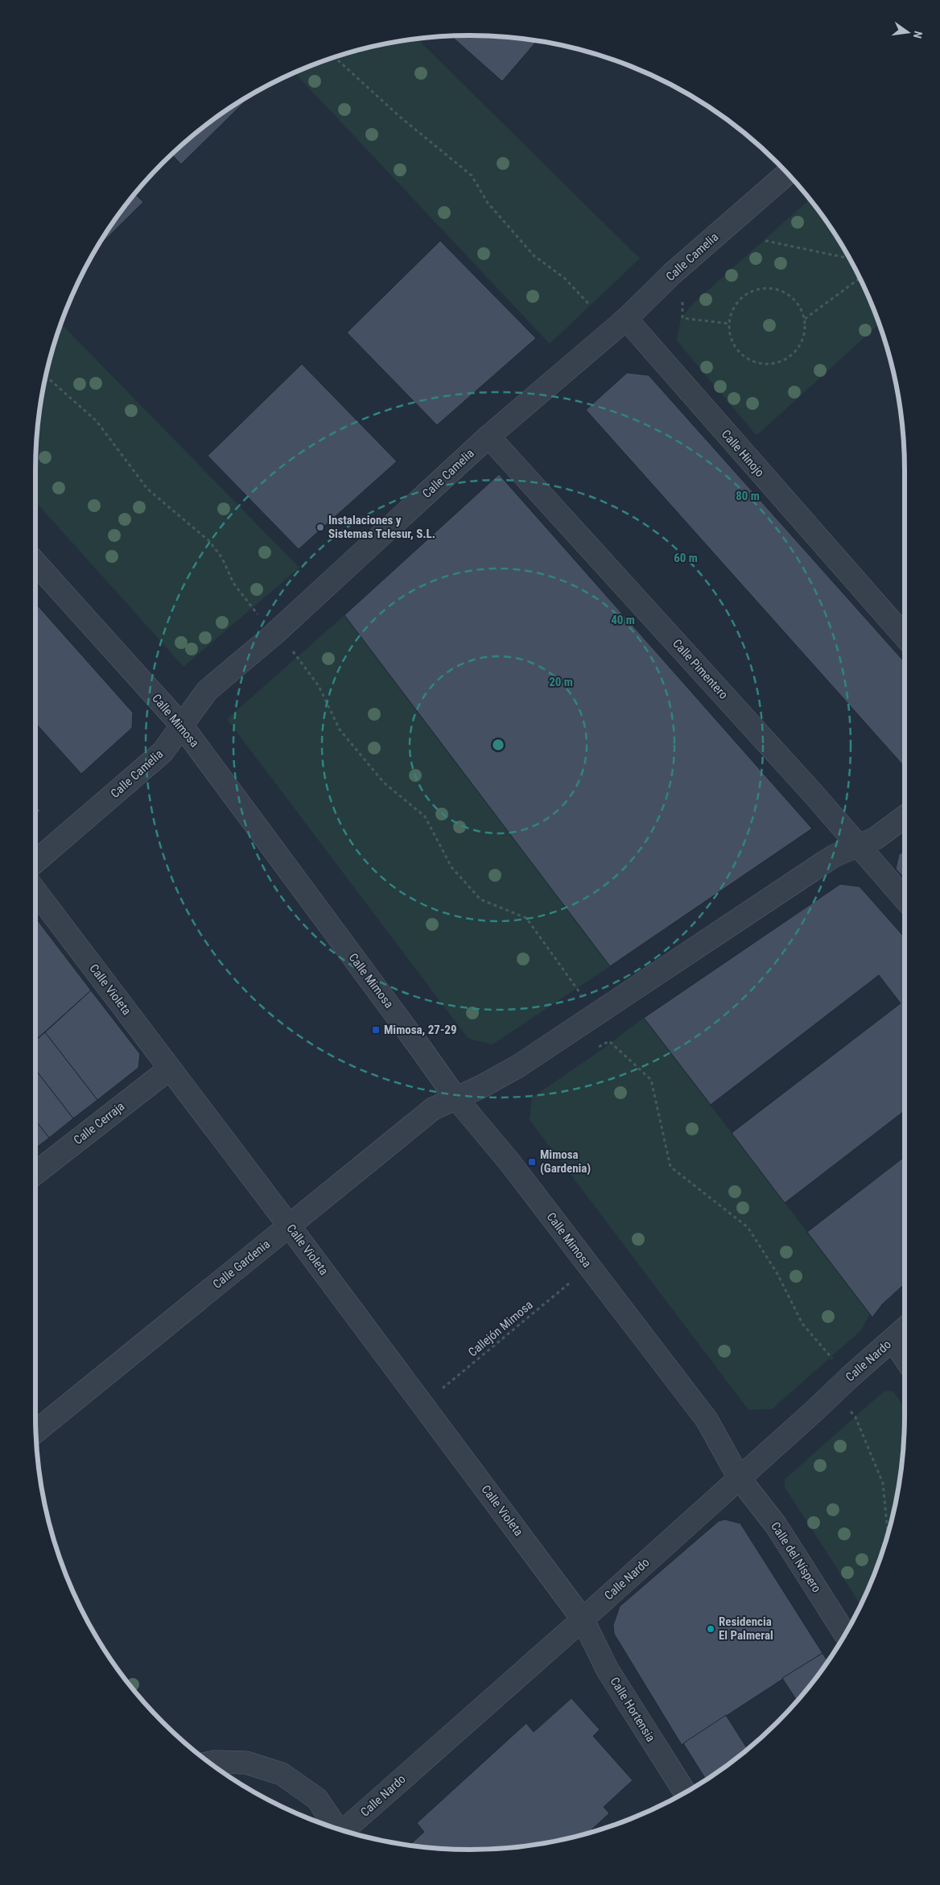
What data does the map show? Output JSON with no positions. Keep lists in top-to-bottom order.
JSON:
{
  "streets": {
    "street": [
      "Calle Camelia",
      "Calle Hinojo",
      "Calle Pimentero",
      "Calle Mimosa",
      "Calle Violeta",
      "Calle Cerraja",
      "Calle Gardenia",
      "Calle Nardo",
      "Calle del Níspero",
      "Calle Hortensia"
    ],
    "path": ["Callejón Mimosa"]
  },
  "crossings": [
    ["Calle Camelia", "Calle Hinojo"],
    ["Calle Camelia", "Calle Pimentero"],
    ["Calle Camelia", "Calle Mimosa"],
    ["Calle Pimentero", "Calle Gardenia"],
    ["Calle Mimosa", "Calle Gardenia"],
    ["Calle Mimosa", "Callejón Mimosa"],
    ["Calle Mimosa", "Calle Nardo"],
    ["Calle Mimosa", "Calle del Níspero"],
    ["Calle Violeta", "Calle Cerraja"],
    ["Calle Violeta", "Calle Gardenia"],
    ["Calle Violeta", "Callejón Mimosa"],
    ["Calle Violeta", "Calle Nardo"],
    ["Calle Violeta", "Calle Hortensia"],
    ["Calle Nardo", "Calle del Níspero"],
    ["Calle Nardo", "Calle Hortensia"]
  ],
  "places": {
    "other": ["Instalaciones y Sistemas Telesur, S.L.", "Residencia El Palmeral"],
    "transit": ["Mimosa, 27-29", "Mimosa (Gardenia)"]
  },
  "north": "right",
  "rings": [
    "80 m",
    "60 m",
    "40 m",
    "20 m"
  ]
}
